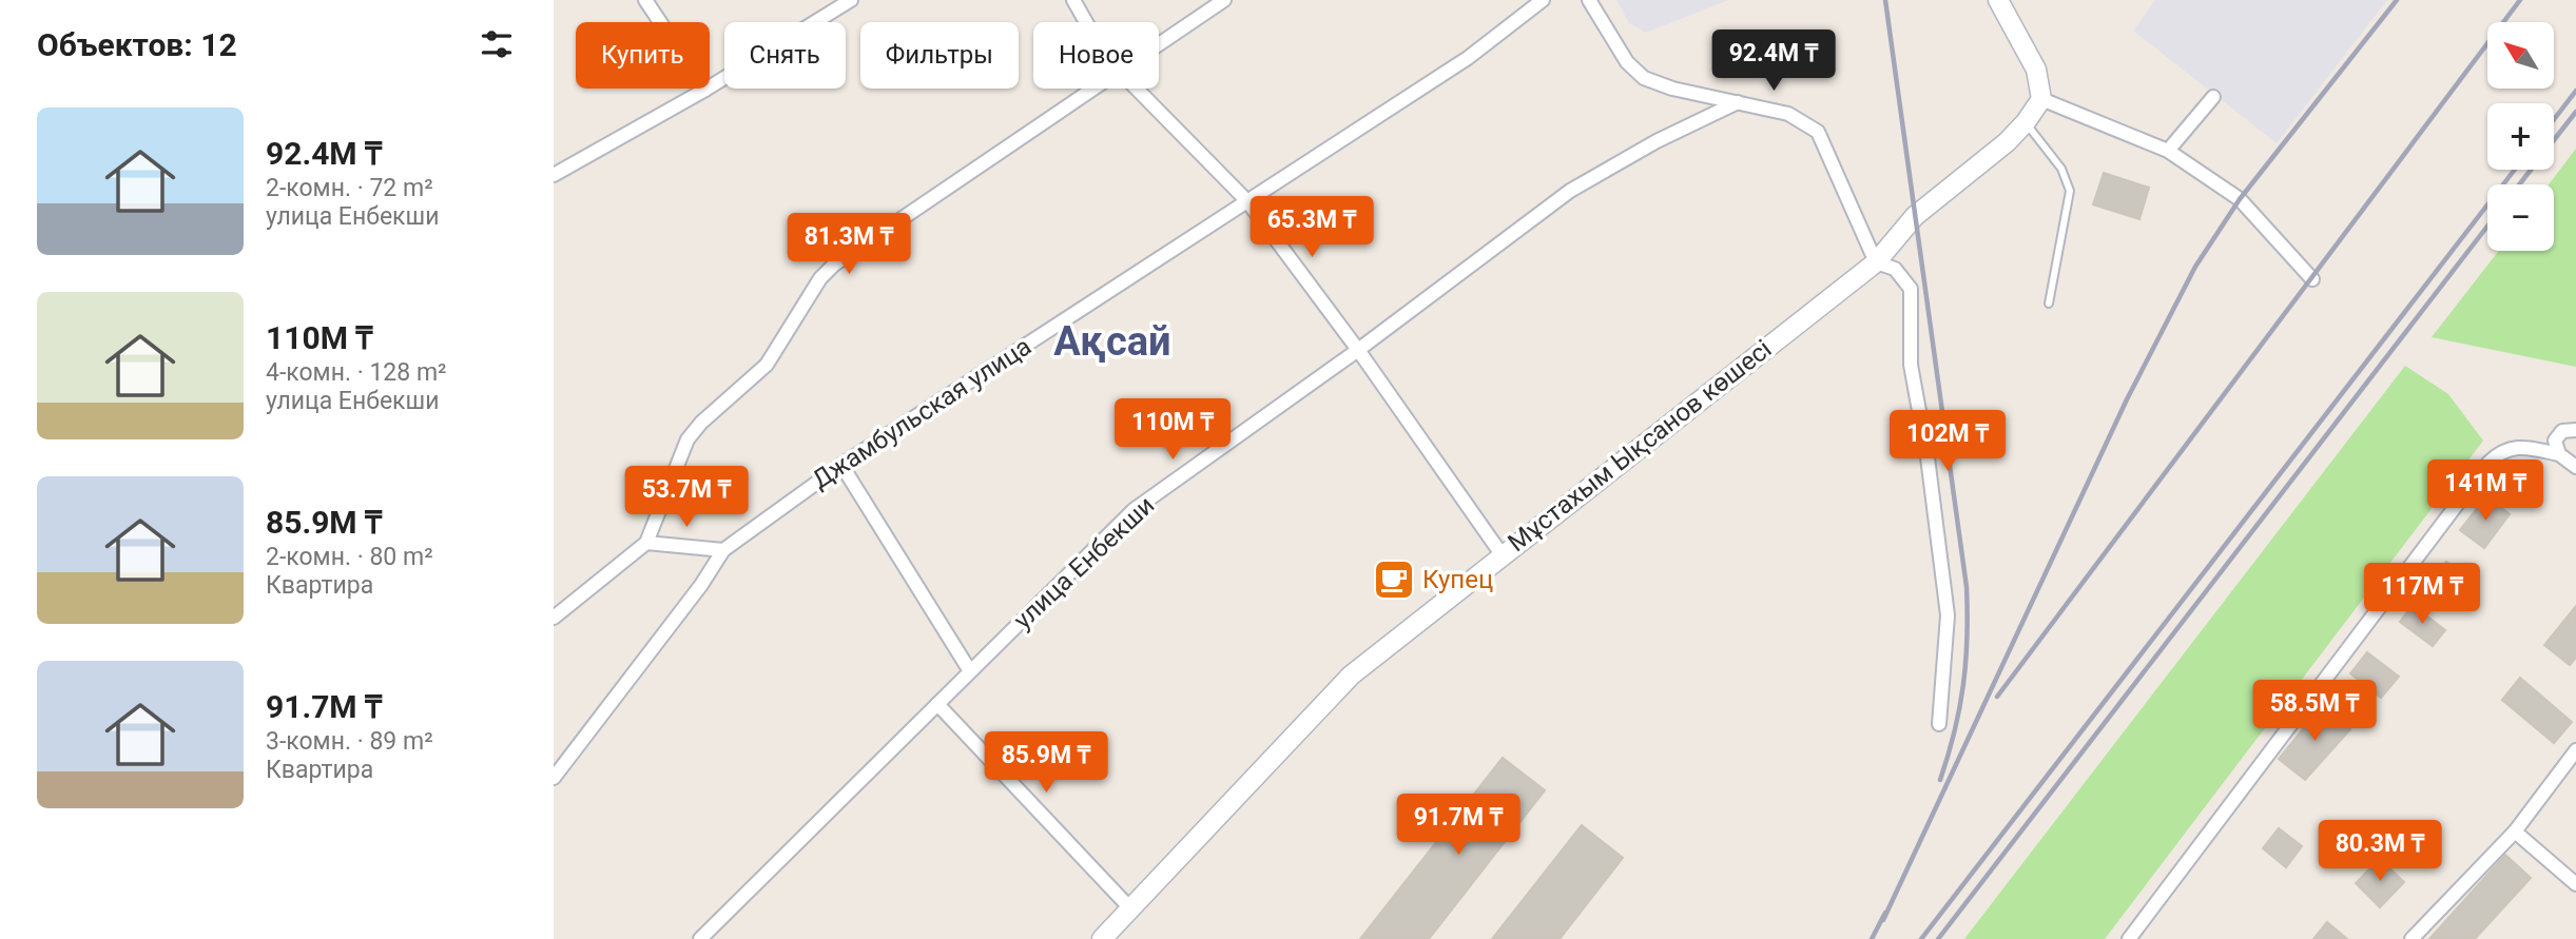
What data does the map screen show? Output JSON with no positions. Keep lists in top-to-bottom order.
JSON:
{
  "streets": {
    "main road": ["Мұстахым Ықсанов көшесі"],
    "street": ["Джамбульская улица", "улица Енбекши"]
  },
  "districts": ["Ақсай"],
  "places": {
    "cafe": ["Купец"]
  },
  "north": "top left",
  "page": {
    "heading": "Объектов: 12",
    "map_buttons": ["+", "−"],
    "chip": [
      "Купить",
      "Снять",
      "Фильтры",
      "Новое"
    ],
    "price": [
      "92.4M ₸",
      "65.3M ₸",
      "81.3M ₸",
      "110M ₸",
      "102M ₸",
      "141M ₸",
      "53.7M ₸",
      "117M ₸",
      "58.5M ₸",
      "85.9M ₸",
      "91.7M ₸",
      "80.3M ₸"
    ],
    "list": [
      {
        "name": "92.4M ₸",
        "note": "2-комн. · 72 m² · улица Енбекши"
      },
      {
        "name": "110M ₸",
        "note": "4-комн. · 128 m² · улица Енбекши"
      },
      {
        "name": "85.9M ₸",
        "note": "2-комн. · 80 m² · Квартира"
      },
      {
        "name": "91.7M ₸",
        "note": "3-комн. · 89 m² · Квартира"
      }
    ]
  }
}
